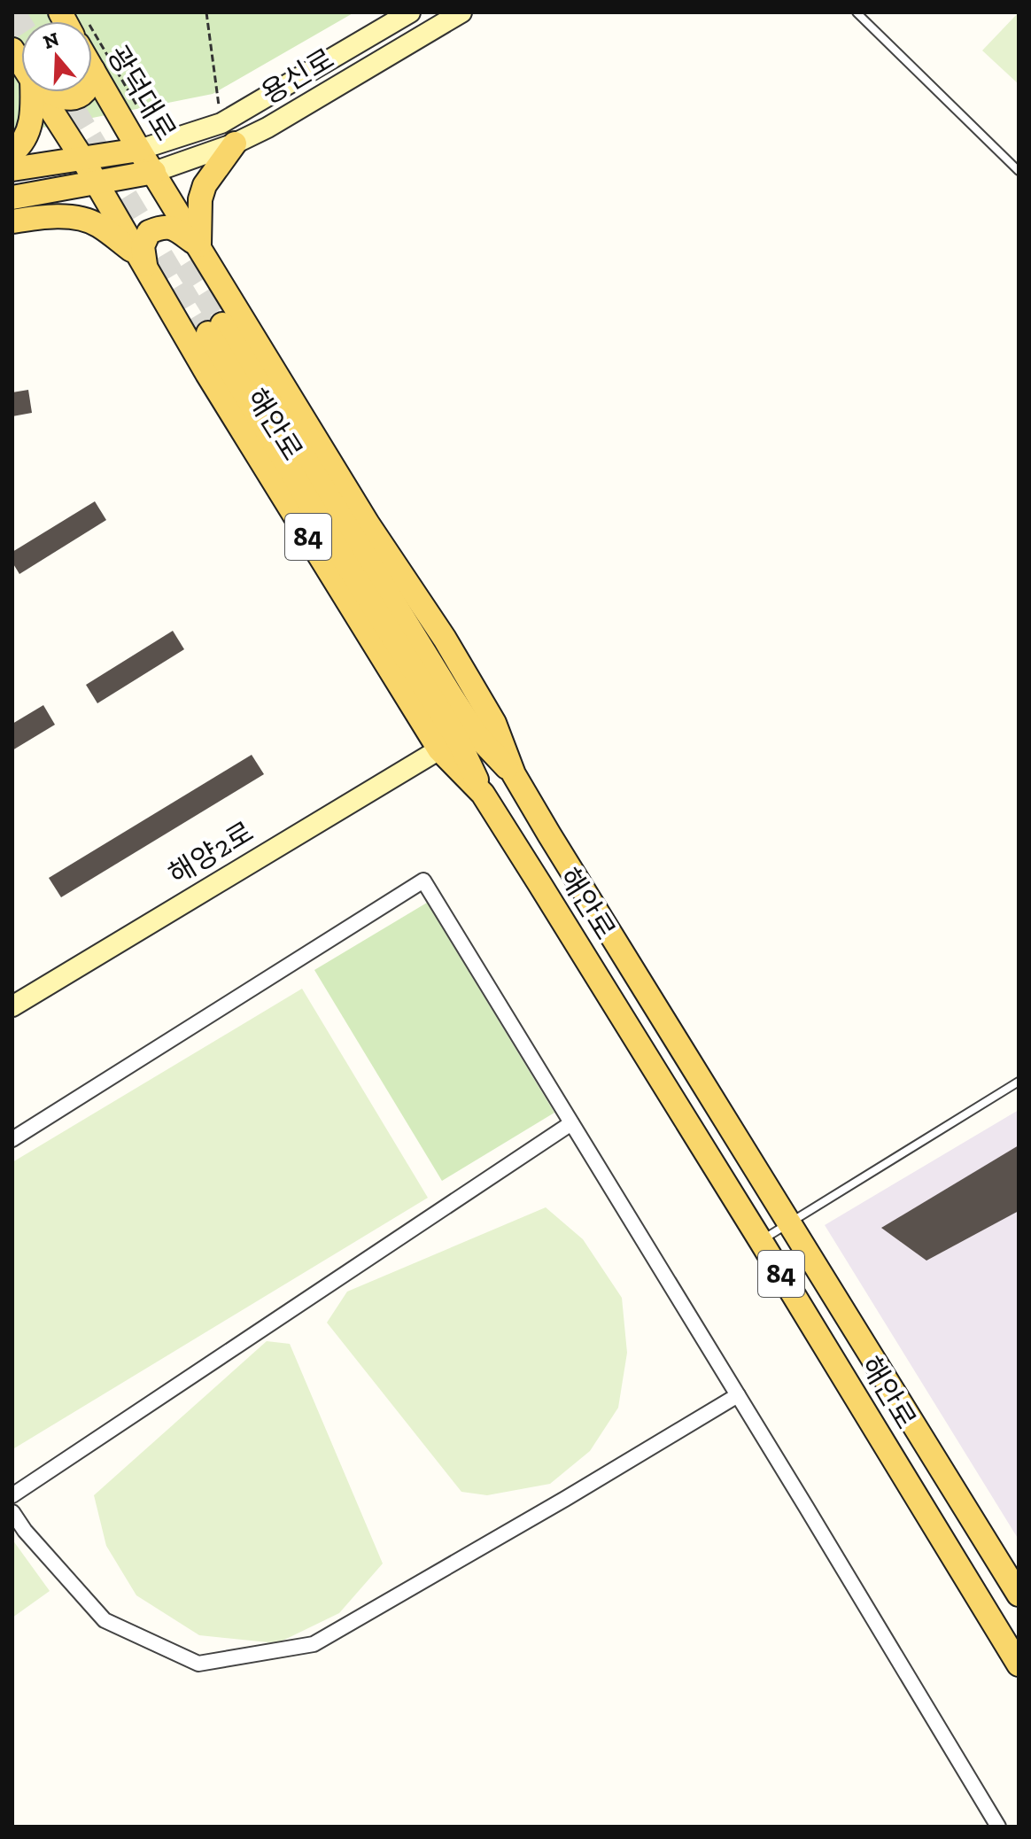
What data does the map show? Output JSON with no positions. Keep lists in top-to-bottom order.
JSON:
{
  "streets": {
    "main road": [
      "용신로",
      "광덕대로",
      "해안로",
      "84",
      "해양2로"
    ]
  },
  "crossings": [
    ["용신로", "광덕대로"],
    ["용신로", "해안로"],
    ["광덕대로", "해안로"],
    ["해안로", "84"],
    ["해안로", "해양2로"]
  ],
  "north": "top"
}
